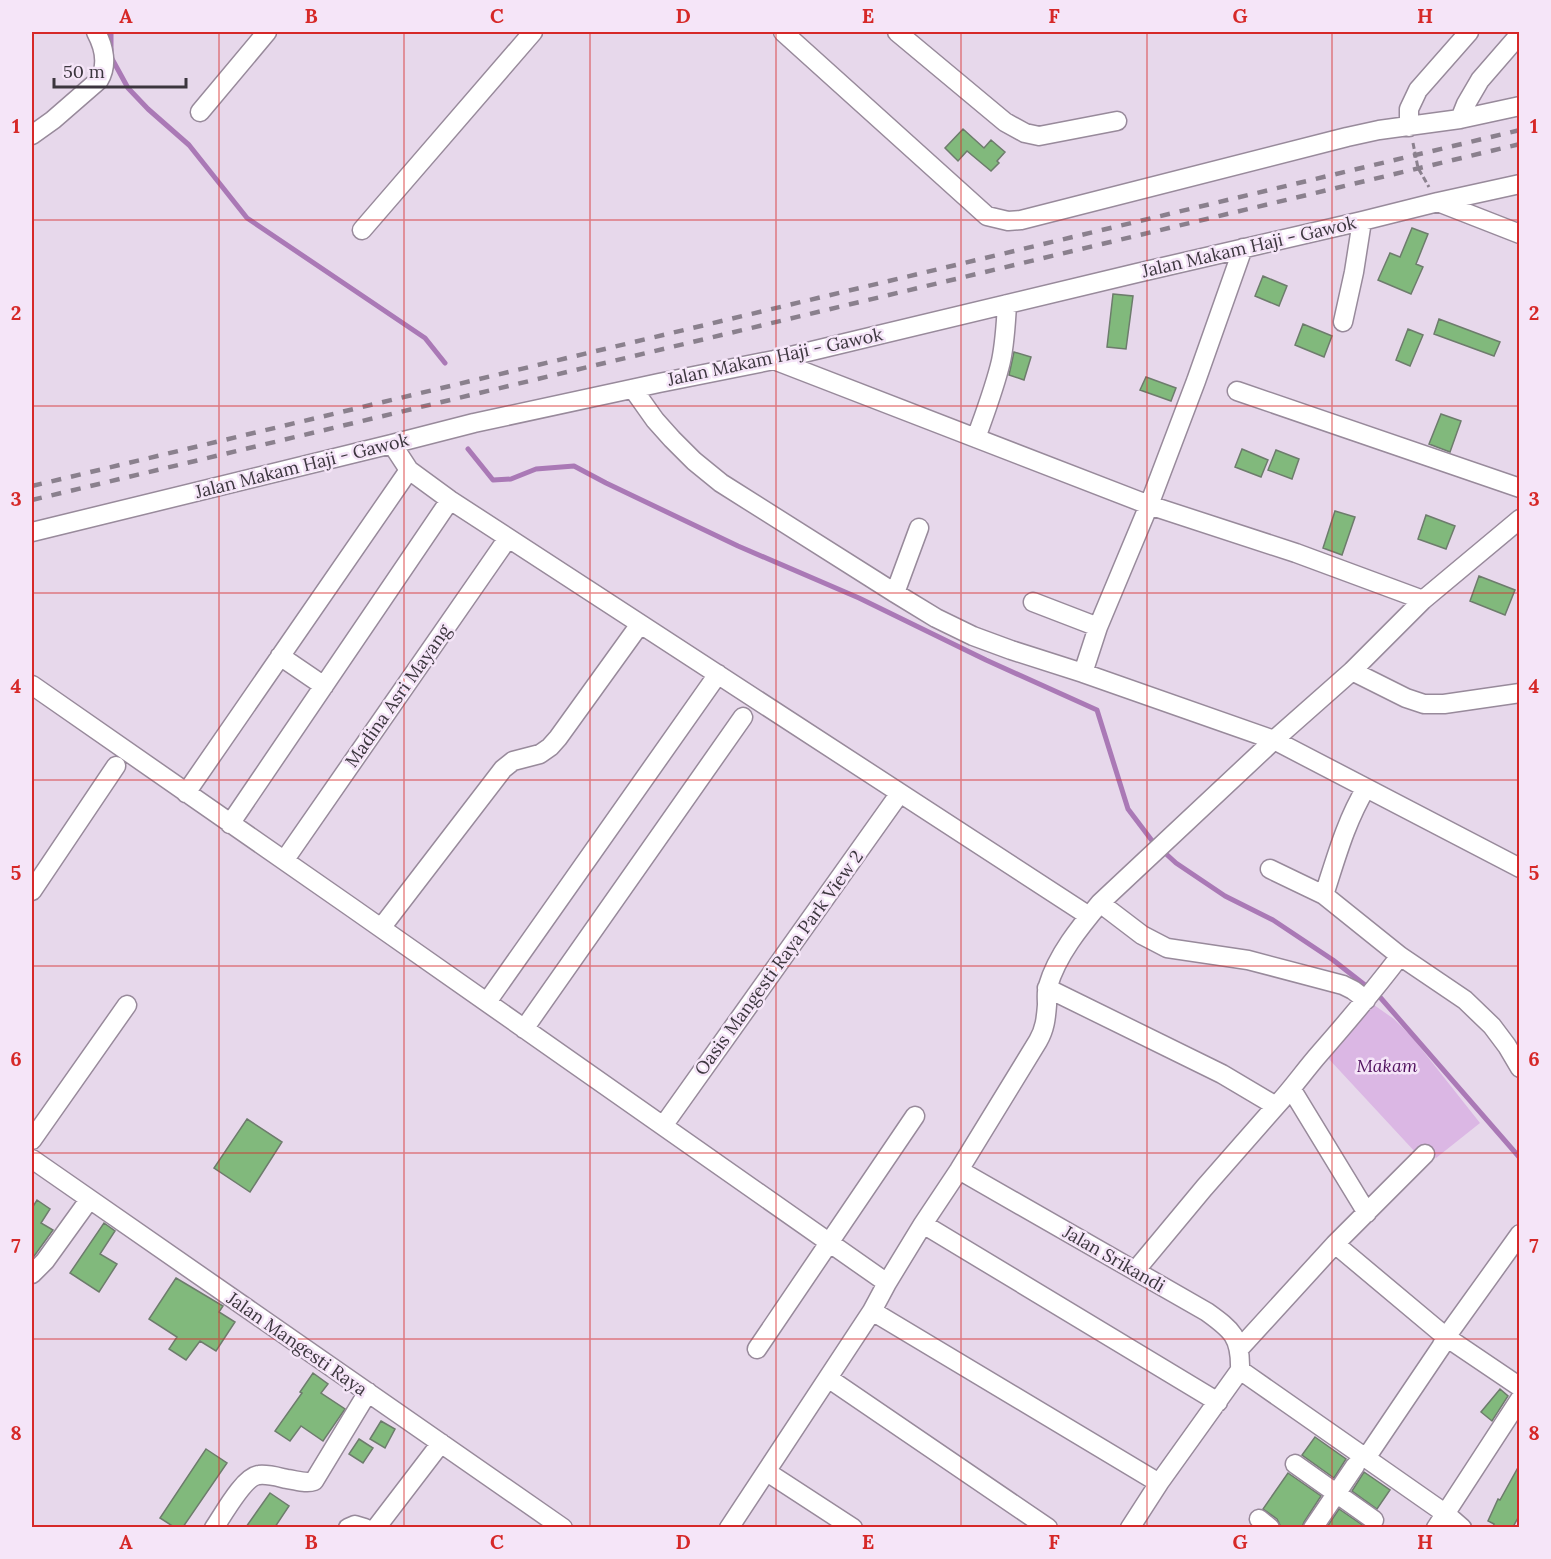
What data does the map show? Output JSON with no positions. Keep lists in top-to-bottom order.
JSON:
{
  "streets": {
    "street": [
      "Jalan Makam Haji - Gawok",
      "Madina Asri Mayang",
      "Oasis Mangesti Raya Park View 2",
      "Jalan Srikandi",
      "Jalan Mangesti Raya"
    ]
  },
  "parks": ["Makam"],
  "scale_bar": "50 m",
  "grid": {
    "columns": [
      "A",
      "B",
      "C",
      "D",
      "E",
      "F",
      "G",
      "H"
    ],
    "rows": [
      "1",
      "2",
      "3",
      "4",
      "5",
      "6",
      "7",
      "8"
    ]
  }
}
